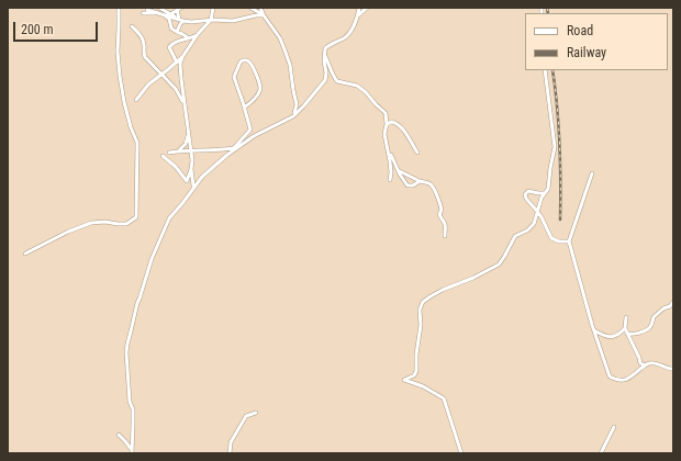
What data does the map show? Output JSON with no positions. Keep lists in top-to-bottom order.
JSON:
{
  "legend": ["Road", "Railway"],
  "scale_bar": "200 m"
}
